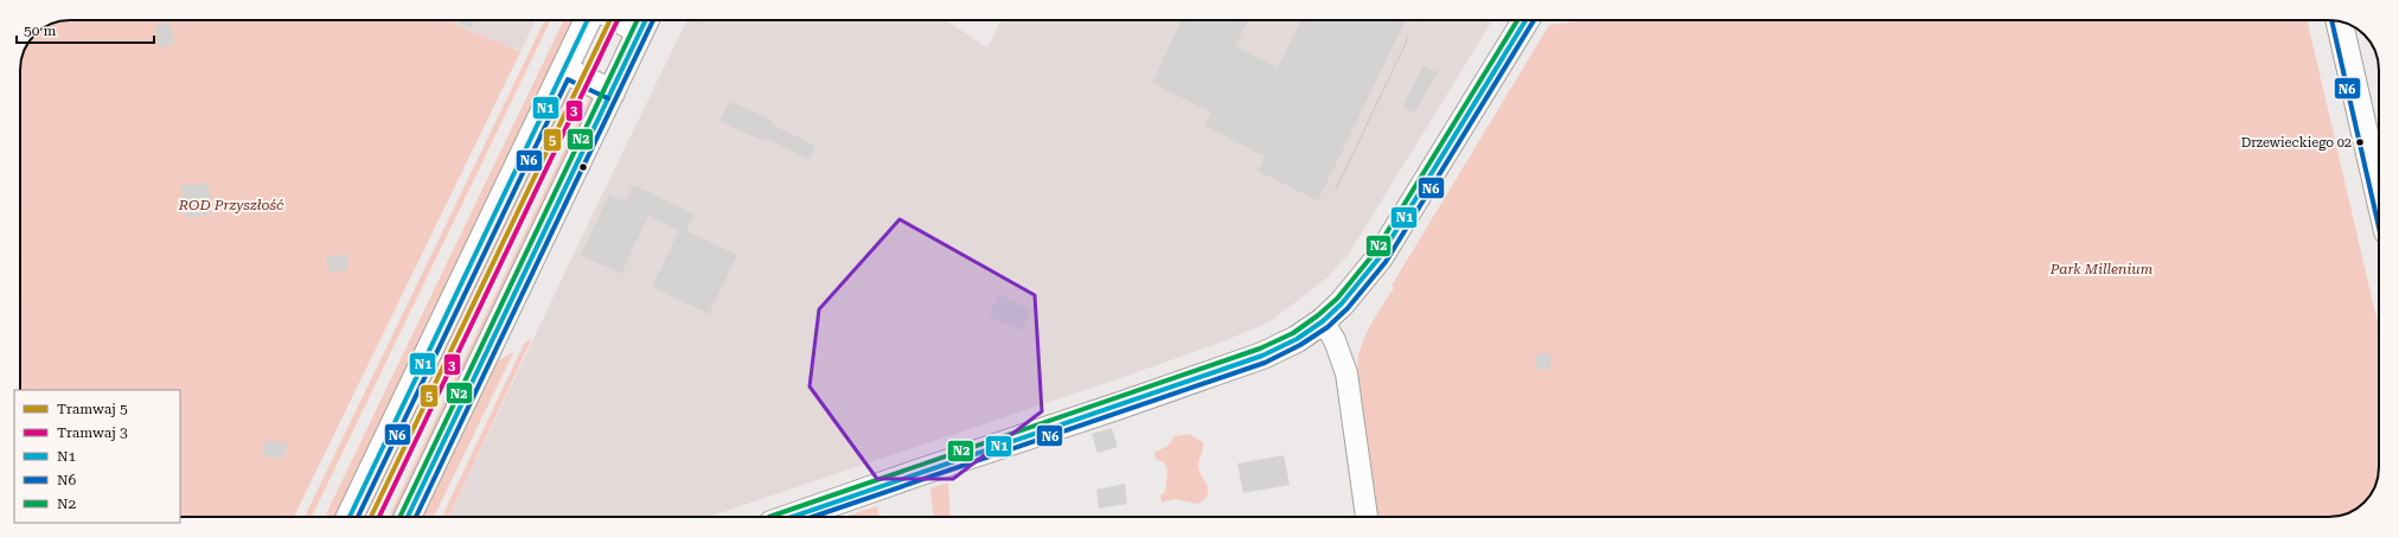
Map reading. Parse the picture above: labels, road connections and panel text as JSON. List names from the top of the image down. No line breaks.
{"parks":["ROD Przyszłość","Park Millenium"],"places":["Drzewieckiego 02"],"lines":["tram line 5","tram line 3","transit line N1","transit line N6","transit line N2"],"legend":["Tramwaj 5","Tramwaj 3","N1","N6","N2"],"scale_bar":"50 m"}
